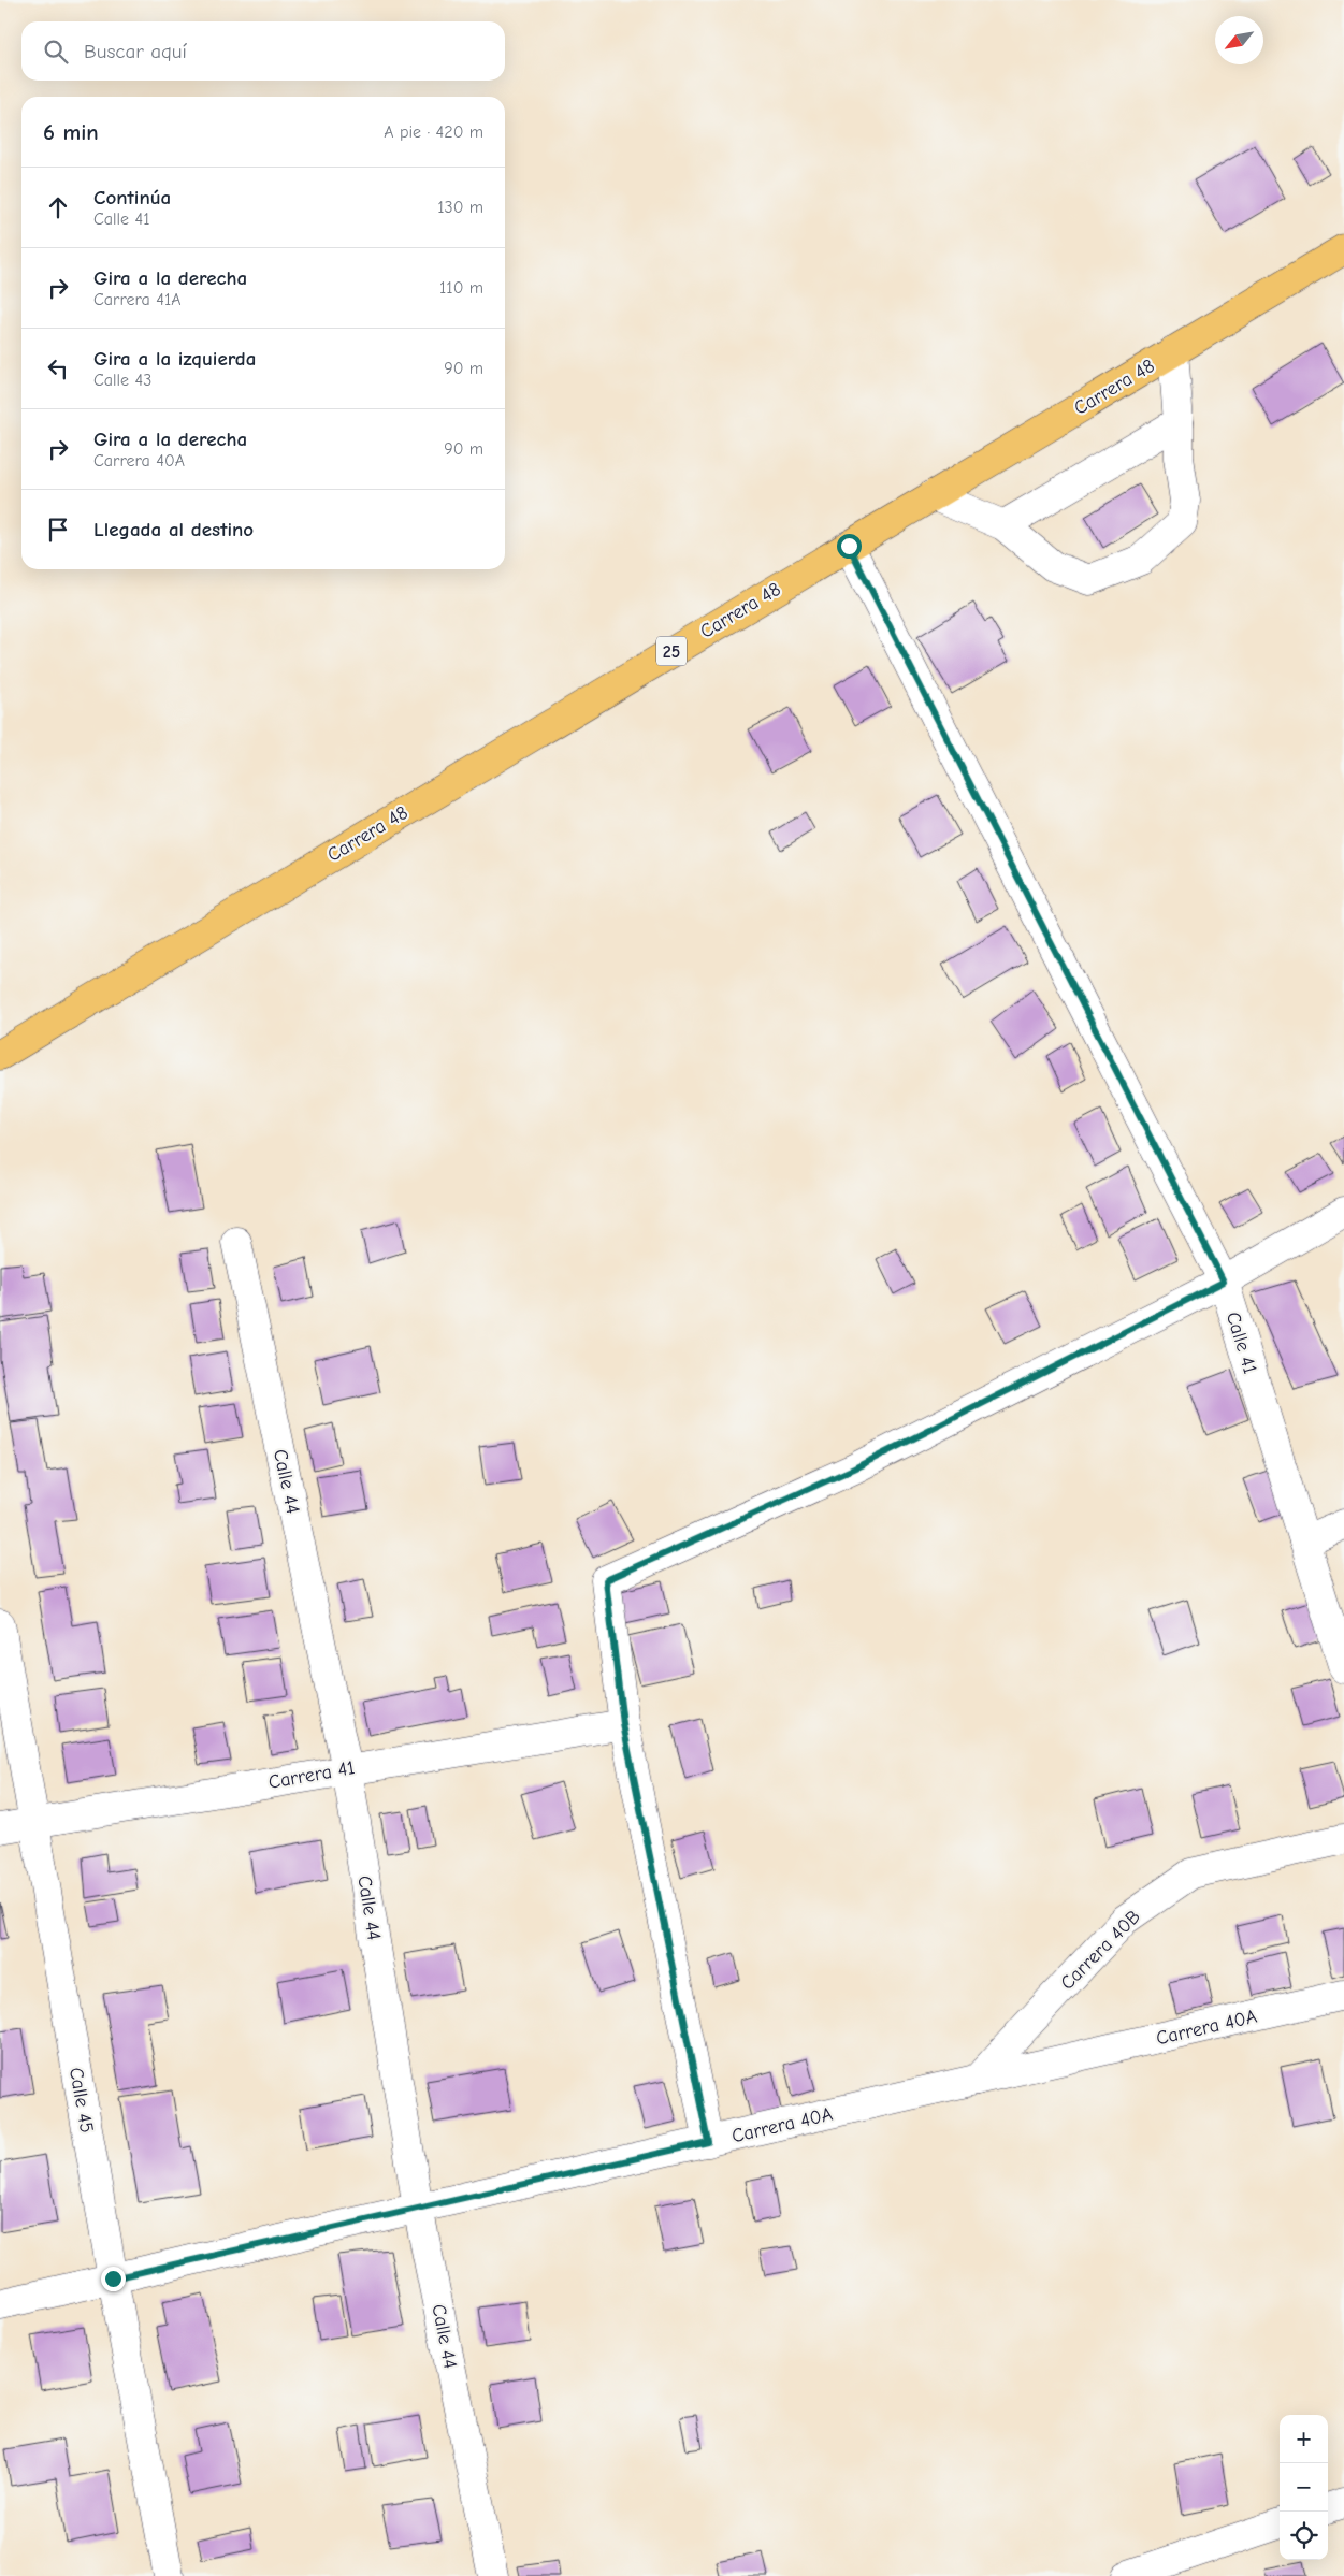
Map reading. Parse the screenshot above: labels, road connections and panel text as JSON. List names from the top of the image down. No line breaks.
{"streets":{"highway":["Carrera 48","25"],"street":["Calle 41","Calle 44","Carrera 41","Carrera 40B","Carrera 40A","Calle 45"]},"crossings":[["Carrera 48","Calle 41"],["Calle 44","Carrera 41"],["Calle 44","Carrera 40A"],["Carrera 41","Calle 45"],["Carrera 40B","Carrera 40A"],["Carrera 40A","Calle 45"]],"north":"bottom left","page":{"search":"Buscar aquí","heading":["6 min","A pie · 420 m"],"list":[["Continúa","Calle 41","130 m"],["Gira a la derecha","Carrera 41A","110 m"],["Gira a la izquierda","Calle 43","90 m"],["Gira a la derecha","Carrera 40A","90 m"],"Llegada al destino"],"map_buttons":["+","−"]}}
